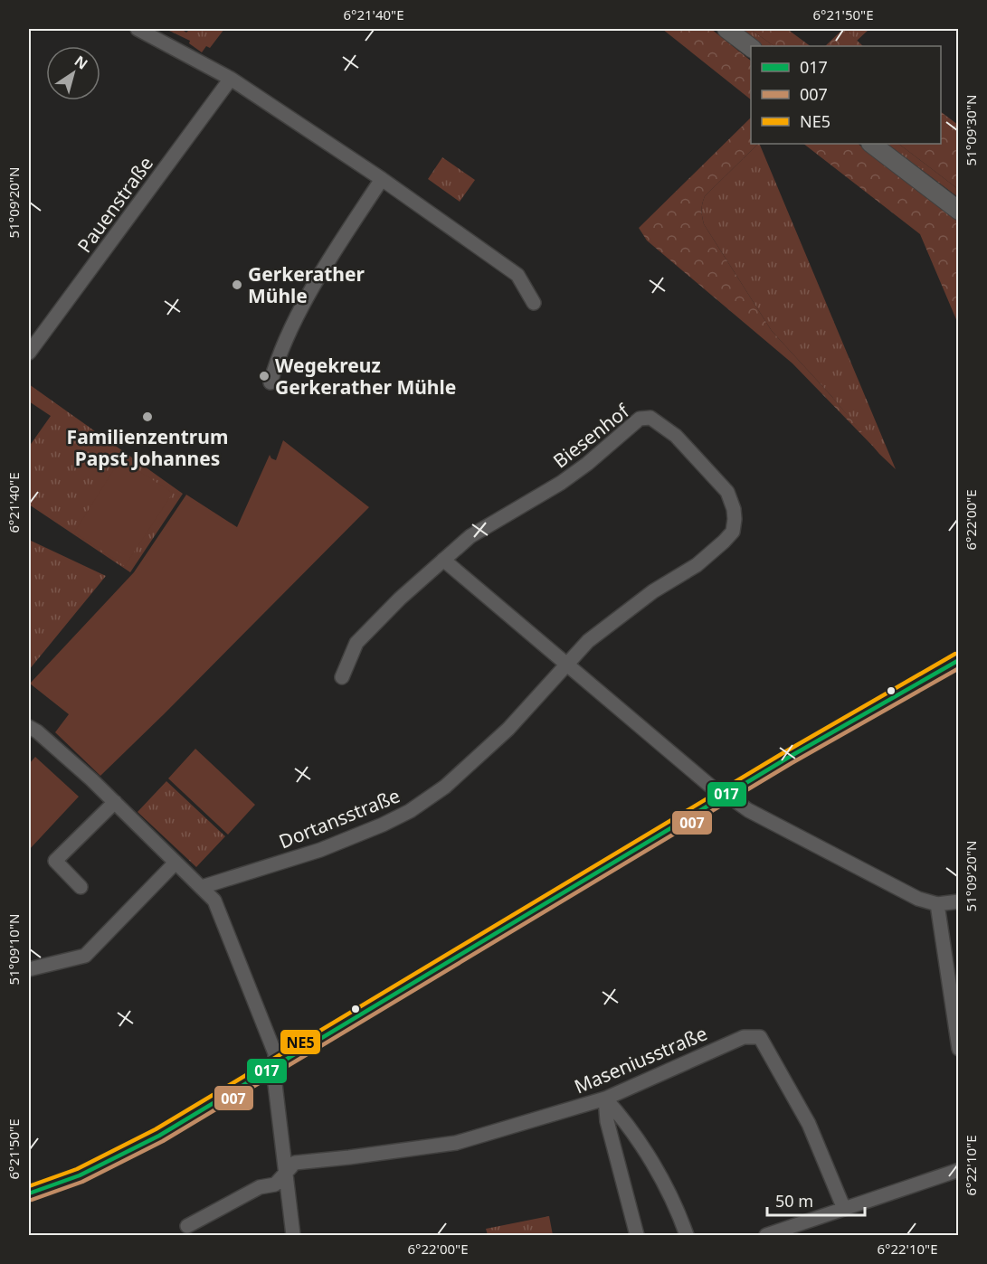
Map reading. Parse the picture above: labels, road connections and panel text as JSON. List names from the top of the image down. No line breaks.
{"streets":{"street":["Pauenstraße","Biesenhof","Dortansstraße","Maseniusstraße"]},"crossings":[["Biesenhof","Dortansstraße"]],"places":["Gerkerather Mühle","Wegekreuz Gerkerather Mühle","Familienzentrum Papst Johannes"],"lines":["transit line NE5","transit line 017","transit line 007"],"legend":["017","007","NE5"],"scale_bar":"50 m","north":"top right","coordinates":["6°21'40\"E","6°21'50\"E","51°09'30\"N","51°09'20\"N","6°22'00\"E","51°09'10\"N","6°22'10\"E"]}
